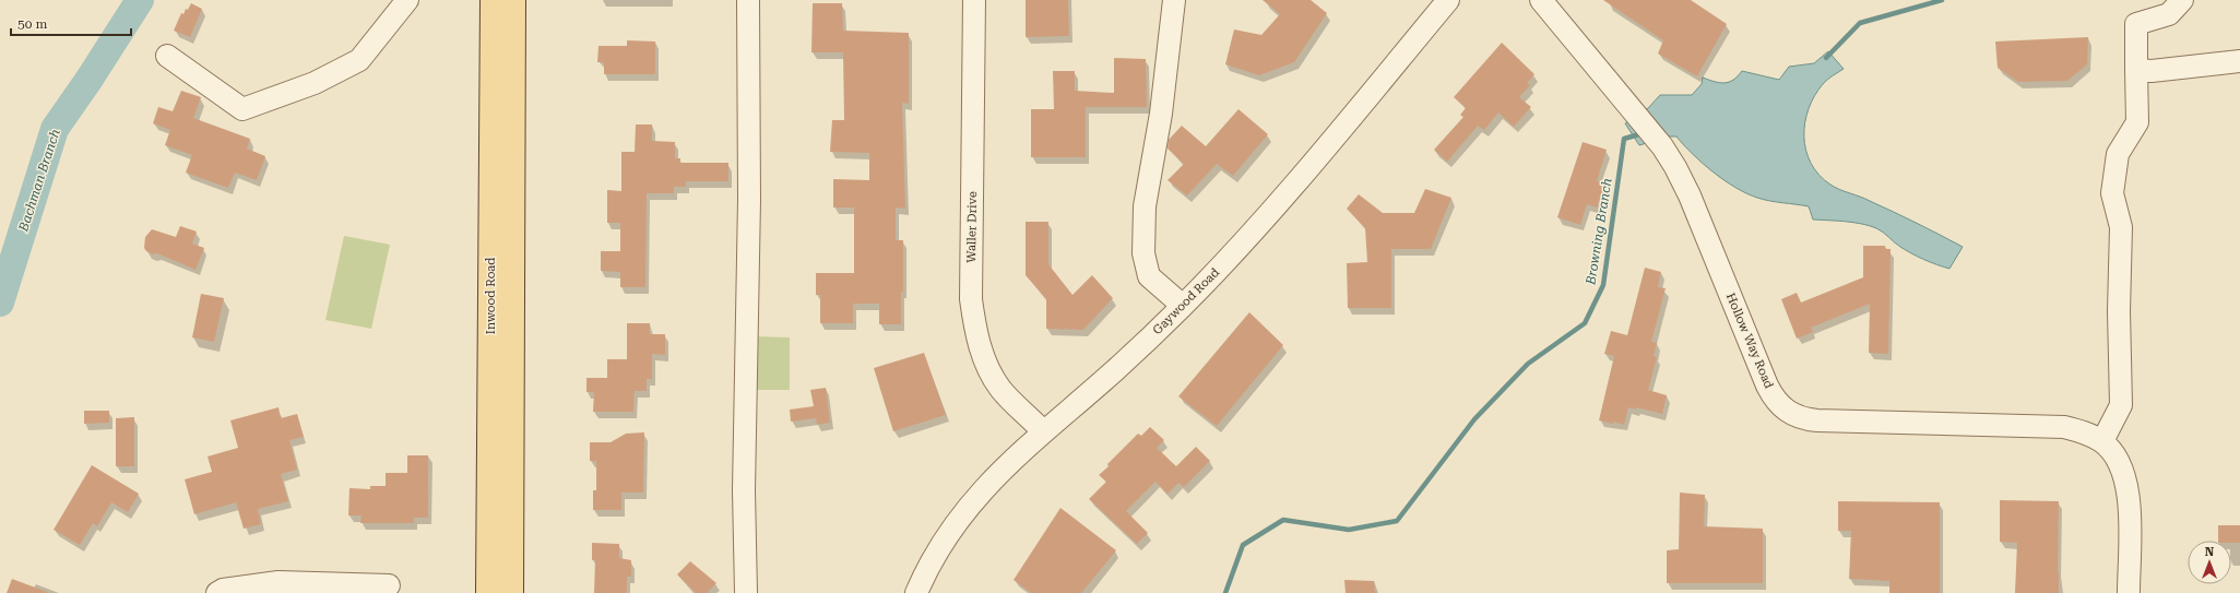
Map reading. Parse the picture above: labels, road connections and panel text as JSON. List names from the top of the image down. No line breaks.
{"streets":{"main road":["Inwood Road"],"street":["Waller Drive","Gaywood Road","Hollow Way Road"]},"crossings":[["Waller Drive","Gaywood Road"]],"water":["Bachman Branch","Browning Branch"],"scale_bar":"50 m","north":"top"}
